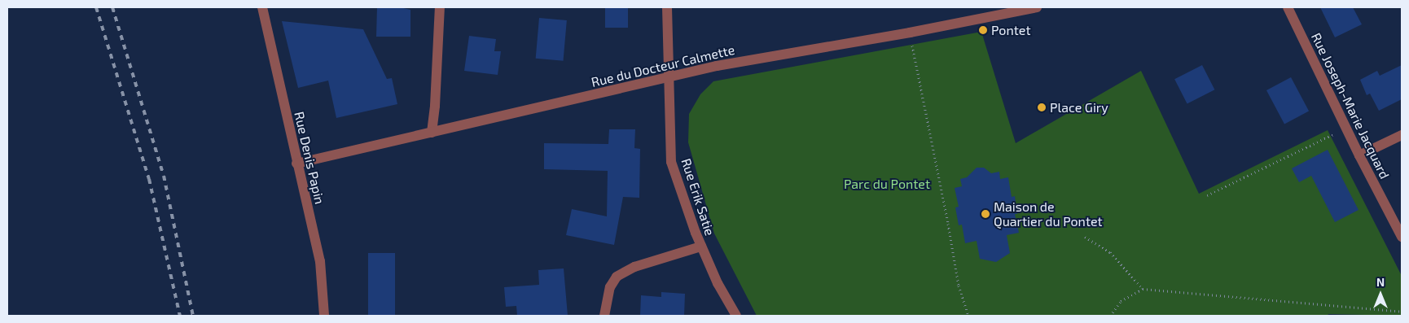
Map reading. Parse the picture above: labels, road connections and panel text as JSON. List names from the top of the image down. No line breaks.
{"streets":{"street":["Rue du Docteur Calmette","Rue Joseph-Marie Jacquard","Rue Denis Papin","Rue Erik Satie"]},"crossings":[["Rue du Docteur Calmette","Rue Denis Papin"],["Rue du Docteur Calmette","Rue Erik Satie"]],"parks":["Parc du Pontet"],"places":["Pontet","Place Giry","Maison de Quartier du Pontet"],"north":"top"}
